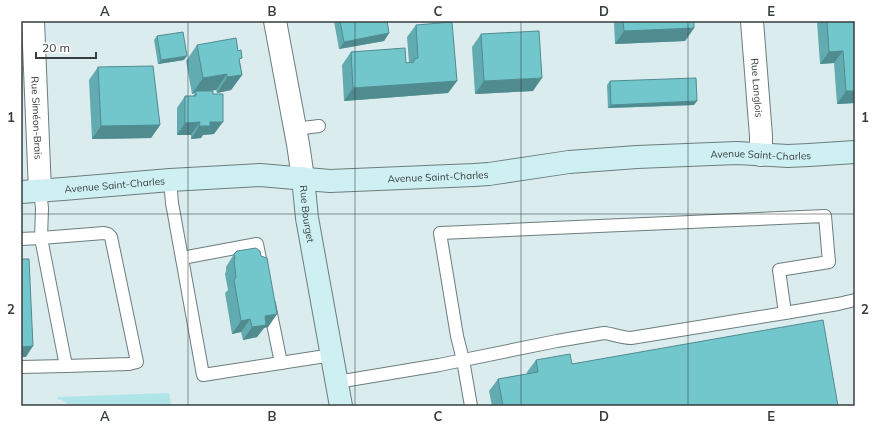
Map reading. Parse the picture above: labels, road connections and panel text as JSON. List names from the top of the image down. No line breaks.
{"streets":{"street":["Rue Langlois","Rue Siméon-Brais","Avenue Saint-Charles","Rue Bourget"]},"crossings":[["Rue Langlois","Avenue Saint-Charles"],["Rue Siméon-Brais","Avenue Saint-Charles"],["Avenue Saint-Charles","Rue Bourget"]],"scale_bar":"20 m","grid":{"columns":["A","B","C","D","E"],"rows":["1","2"]}}
